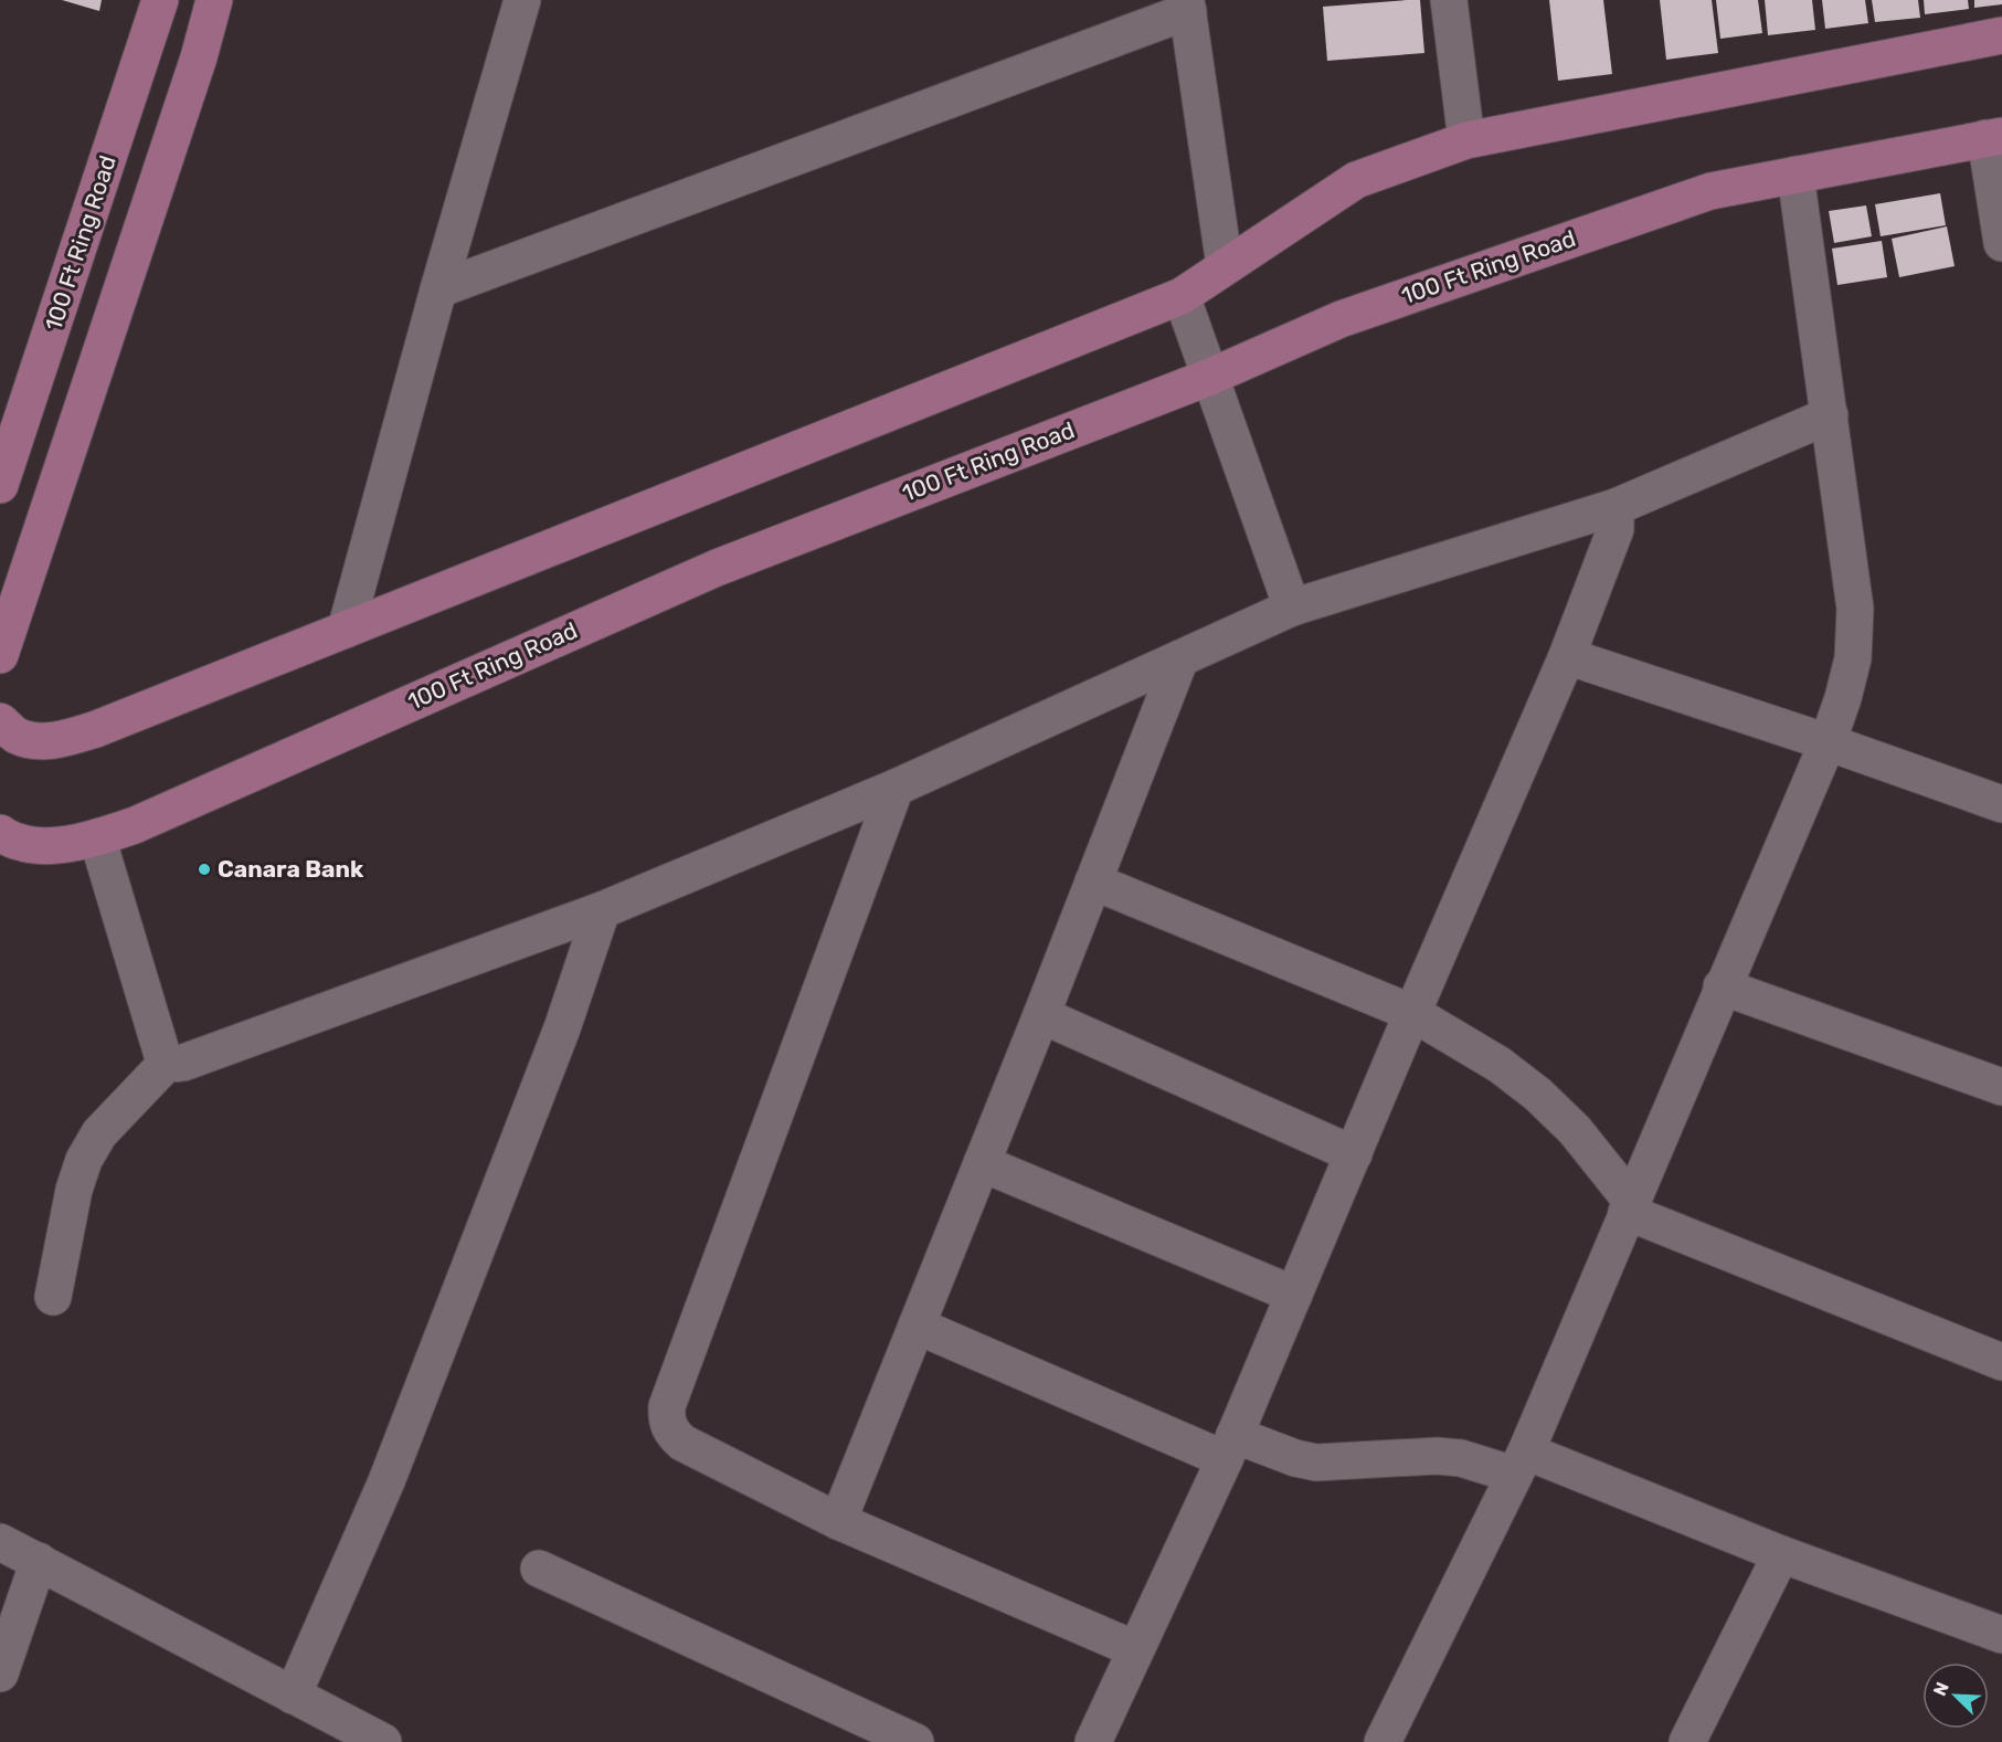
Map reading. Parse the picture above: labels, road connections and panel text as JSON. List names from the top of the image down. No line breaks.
{"streets":{"main road":["100 Ft Ring Road"]},"places":["Canara Bank"],"north":"top left"}
